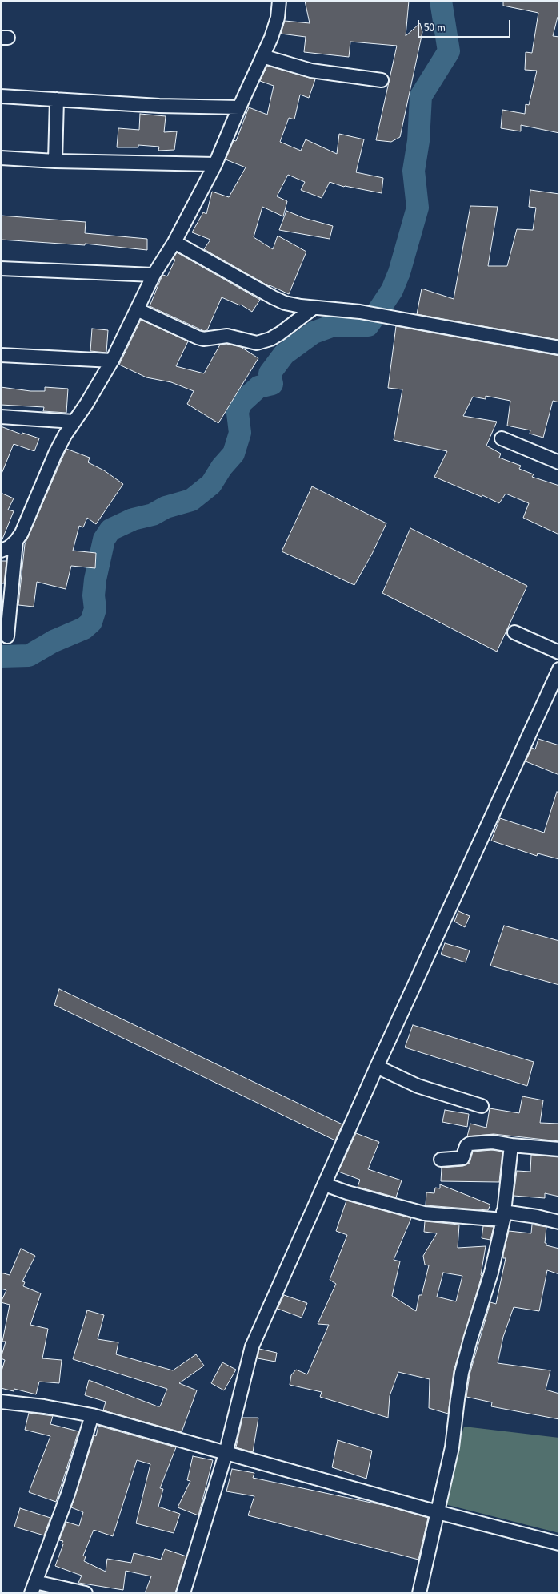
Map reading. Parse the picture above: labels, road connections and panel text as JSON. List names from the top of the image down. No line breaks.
{"scale_bar":"50 m"}
